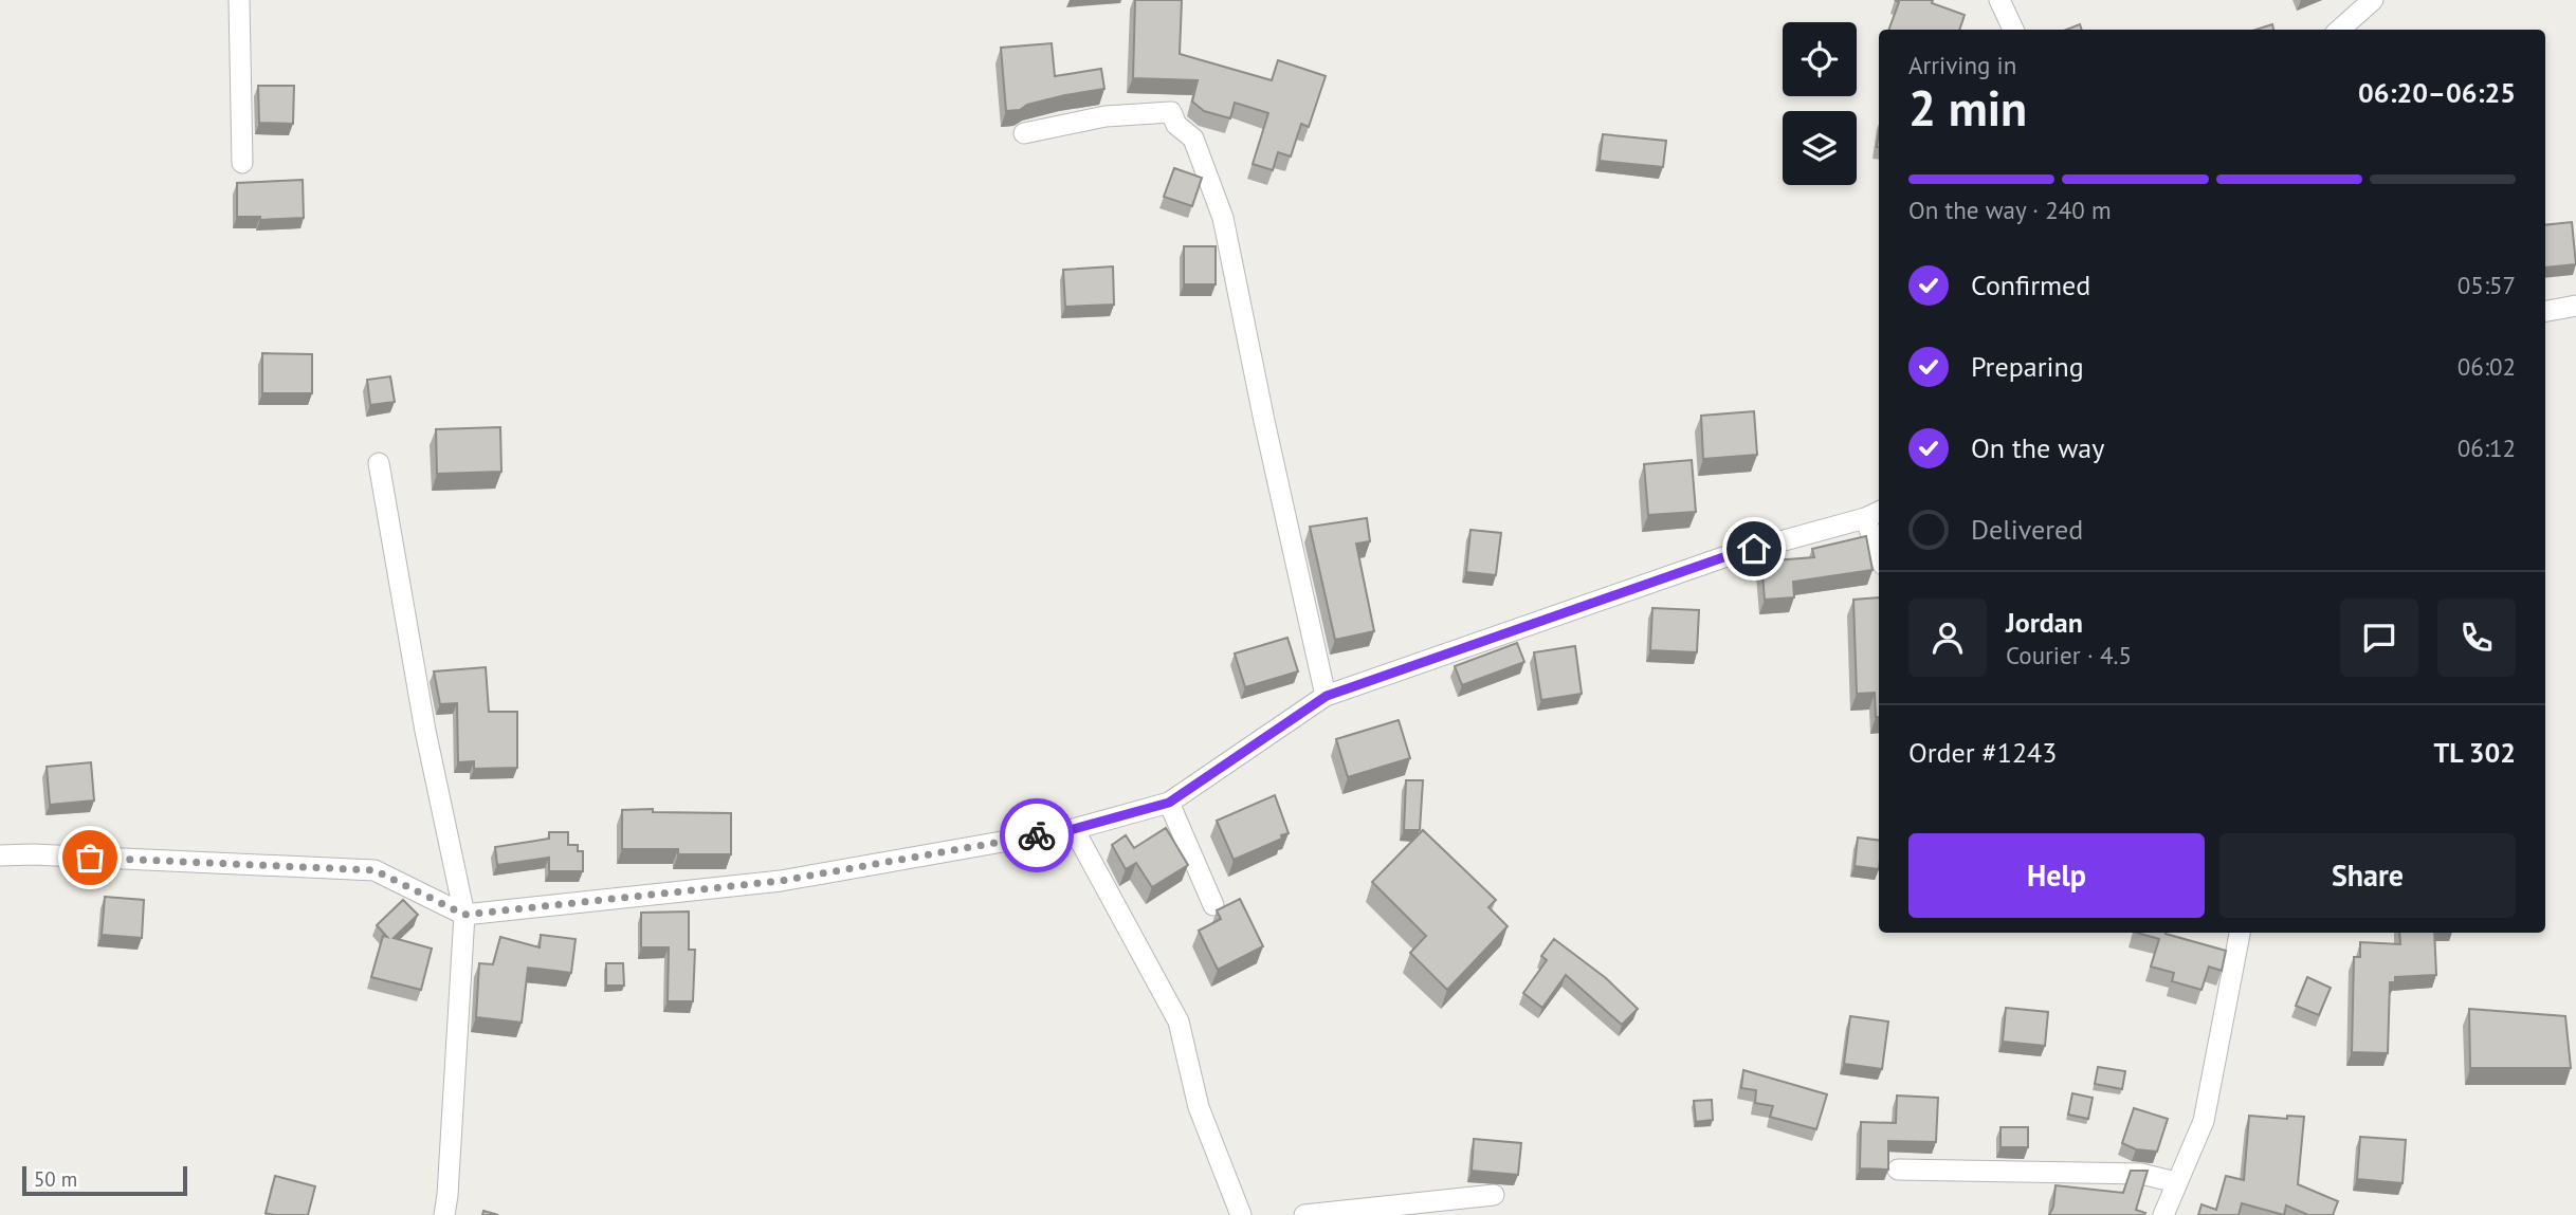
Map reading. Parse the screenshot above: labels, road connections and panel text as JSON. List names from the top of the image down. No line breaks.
{"scale_bar":"50 m","page":{"heading":["2 min","Arriving in","06:20–06:25"],"panel":["Jordan","Courier · 4.5","Order #1243","TL 302"],"bar":"On the way · 240 m","list":[["Confirmed","05:57"],["Preparing","06:02"],["On the way","06:12"],"Delivered"],"buttons":["Help","Share"],"scale":"50 m"}}
